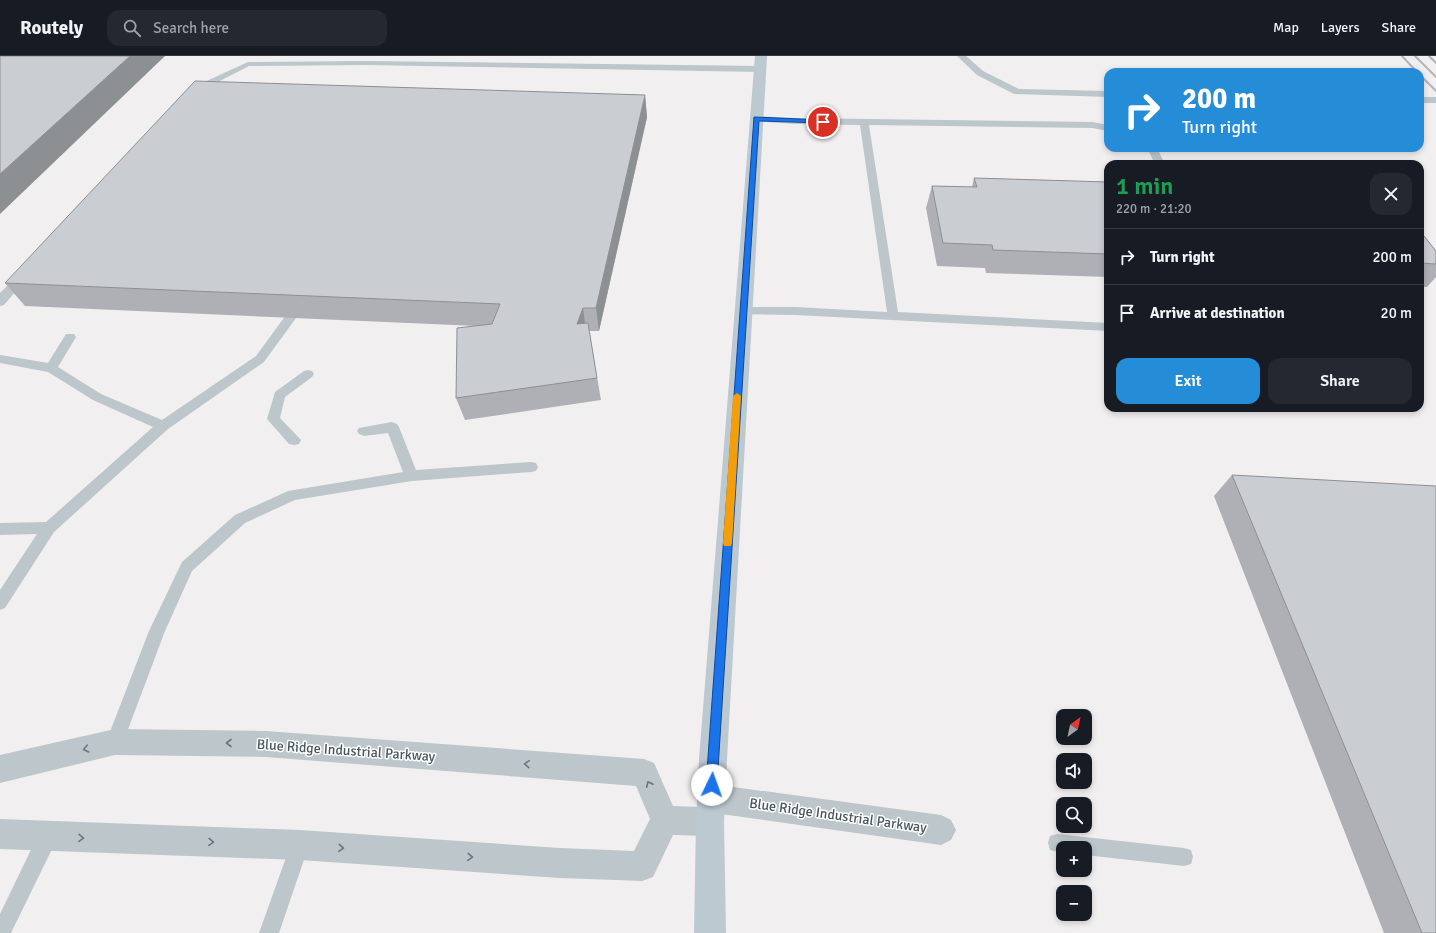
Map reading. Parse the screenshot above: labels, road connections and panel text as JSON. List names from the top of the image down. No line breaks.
{"streets":{"street":["Blue Ridge Industrial Parkway"]},"north":"top right","page":{"header":"Routely","search":"Search here","nav":["Map","Layers","Share"],"turn":["200 m","Turn right"],"heading":["1 min","220 m · 21:20"],"list":[{"name":"Turn right","value":"200 m"},{"name":"Arrive at destination","value":"20 m"}],"buttons":["Exit","Share"],"map_buttons":["+","−"]}}
